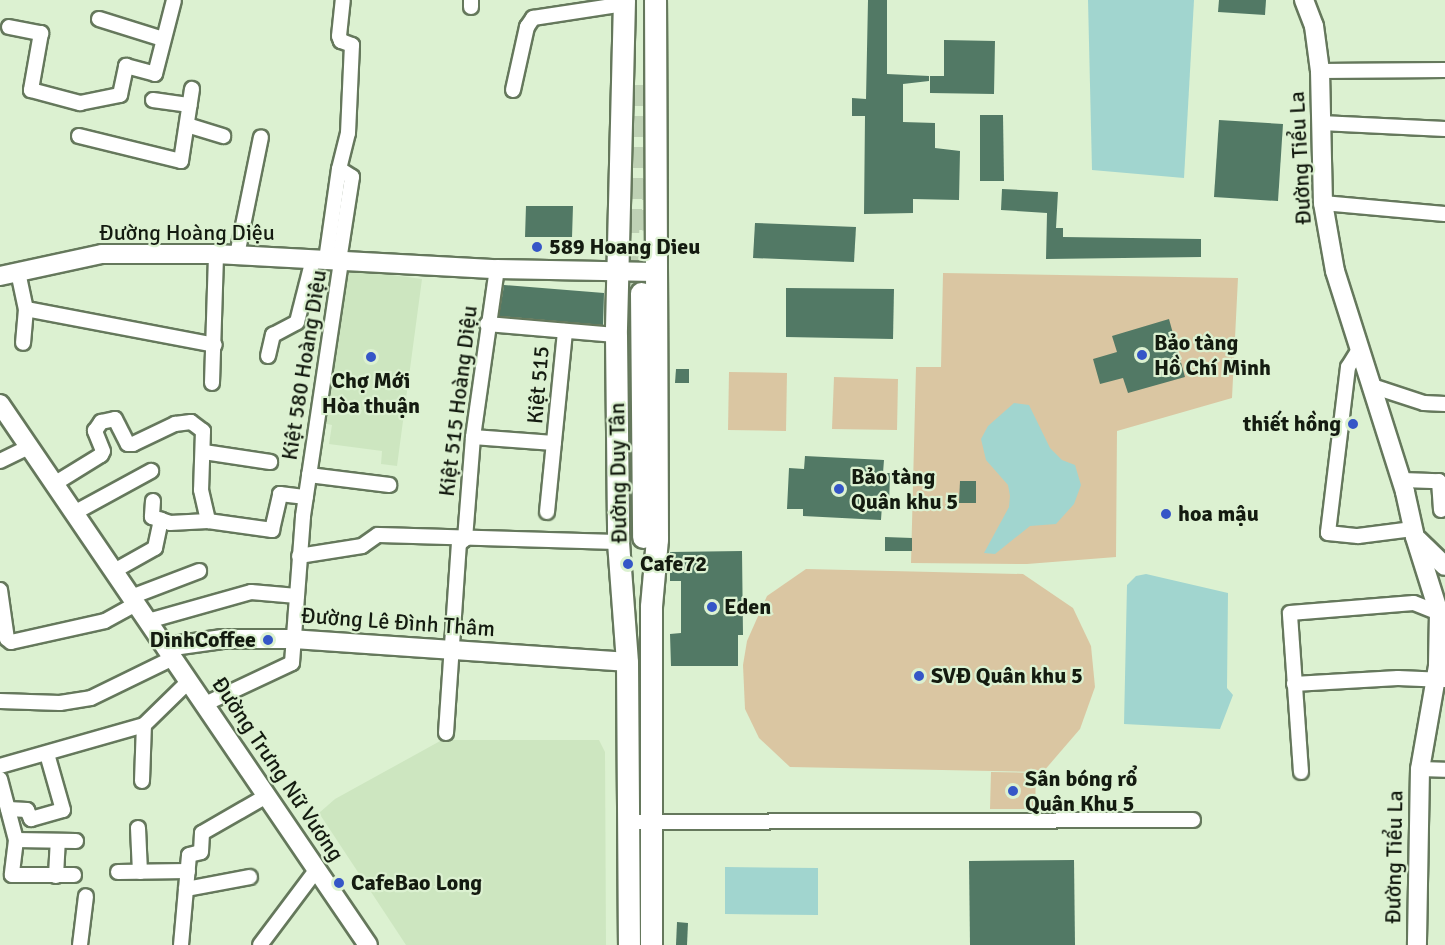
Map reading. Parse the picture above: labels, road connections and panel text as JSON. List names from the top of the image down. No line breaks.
{"streets":{"main road":["Đường Tiểu La","Đường Hoàng Diệu","Đường Duy Tân","Đường Lê Đình Thâm","Đường Trưng Nữ Vương"],"street":["Kiệt 580 Hoàng Diệu","Kiệt 515","Kiệt 515 Hoàng Diệu"]},"crossings":[["Đường Hoàng Diệu","Kiệt 580 Hoàng Diệu"],["Đường Hoàng Diệu","Kiệt 515 Hoàng Diệu"],["Đường Hoàng Diệu","Đường Duy Tân"],["Kiệt 580 Hoàng Diệu","Đường Lê Đình Thâm"],["Kiệt 580 Hoàng Diệu","Đường Trưng Nữ Vương"],["Kiệt 515","Kiệt 515 Hoàng Diệu"],["Kiệt 515 Hoàng Diệu","Đường Lê Đình Thâm"],["Đường Duy Tân","Đường Lê Đình Thâm"],["Đường Lê Đình Thâm","Đường Trưng Nữ Vương"]],"places":["589 Hoang Dieu","Bảo tàng Hồ Chí Minh","Chợ Mới Hòa thuận","thiết hồng","Bảo tàng Quân khu 5","hoa mậu","Cafe72","Eden","DinhCoffee","SVĐ Quân khu 5","Sân bóng rổ Quân Khu 5","CafeBao Long"]}
